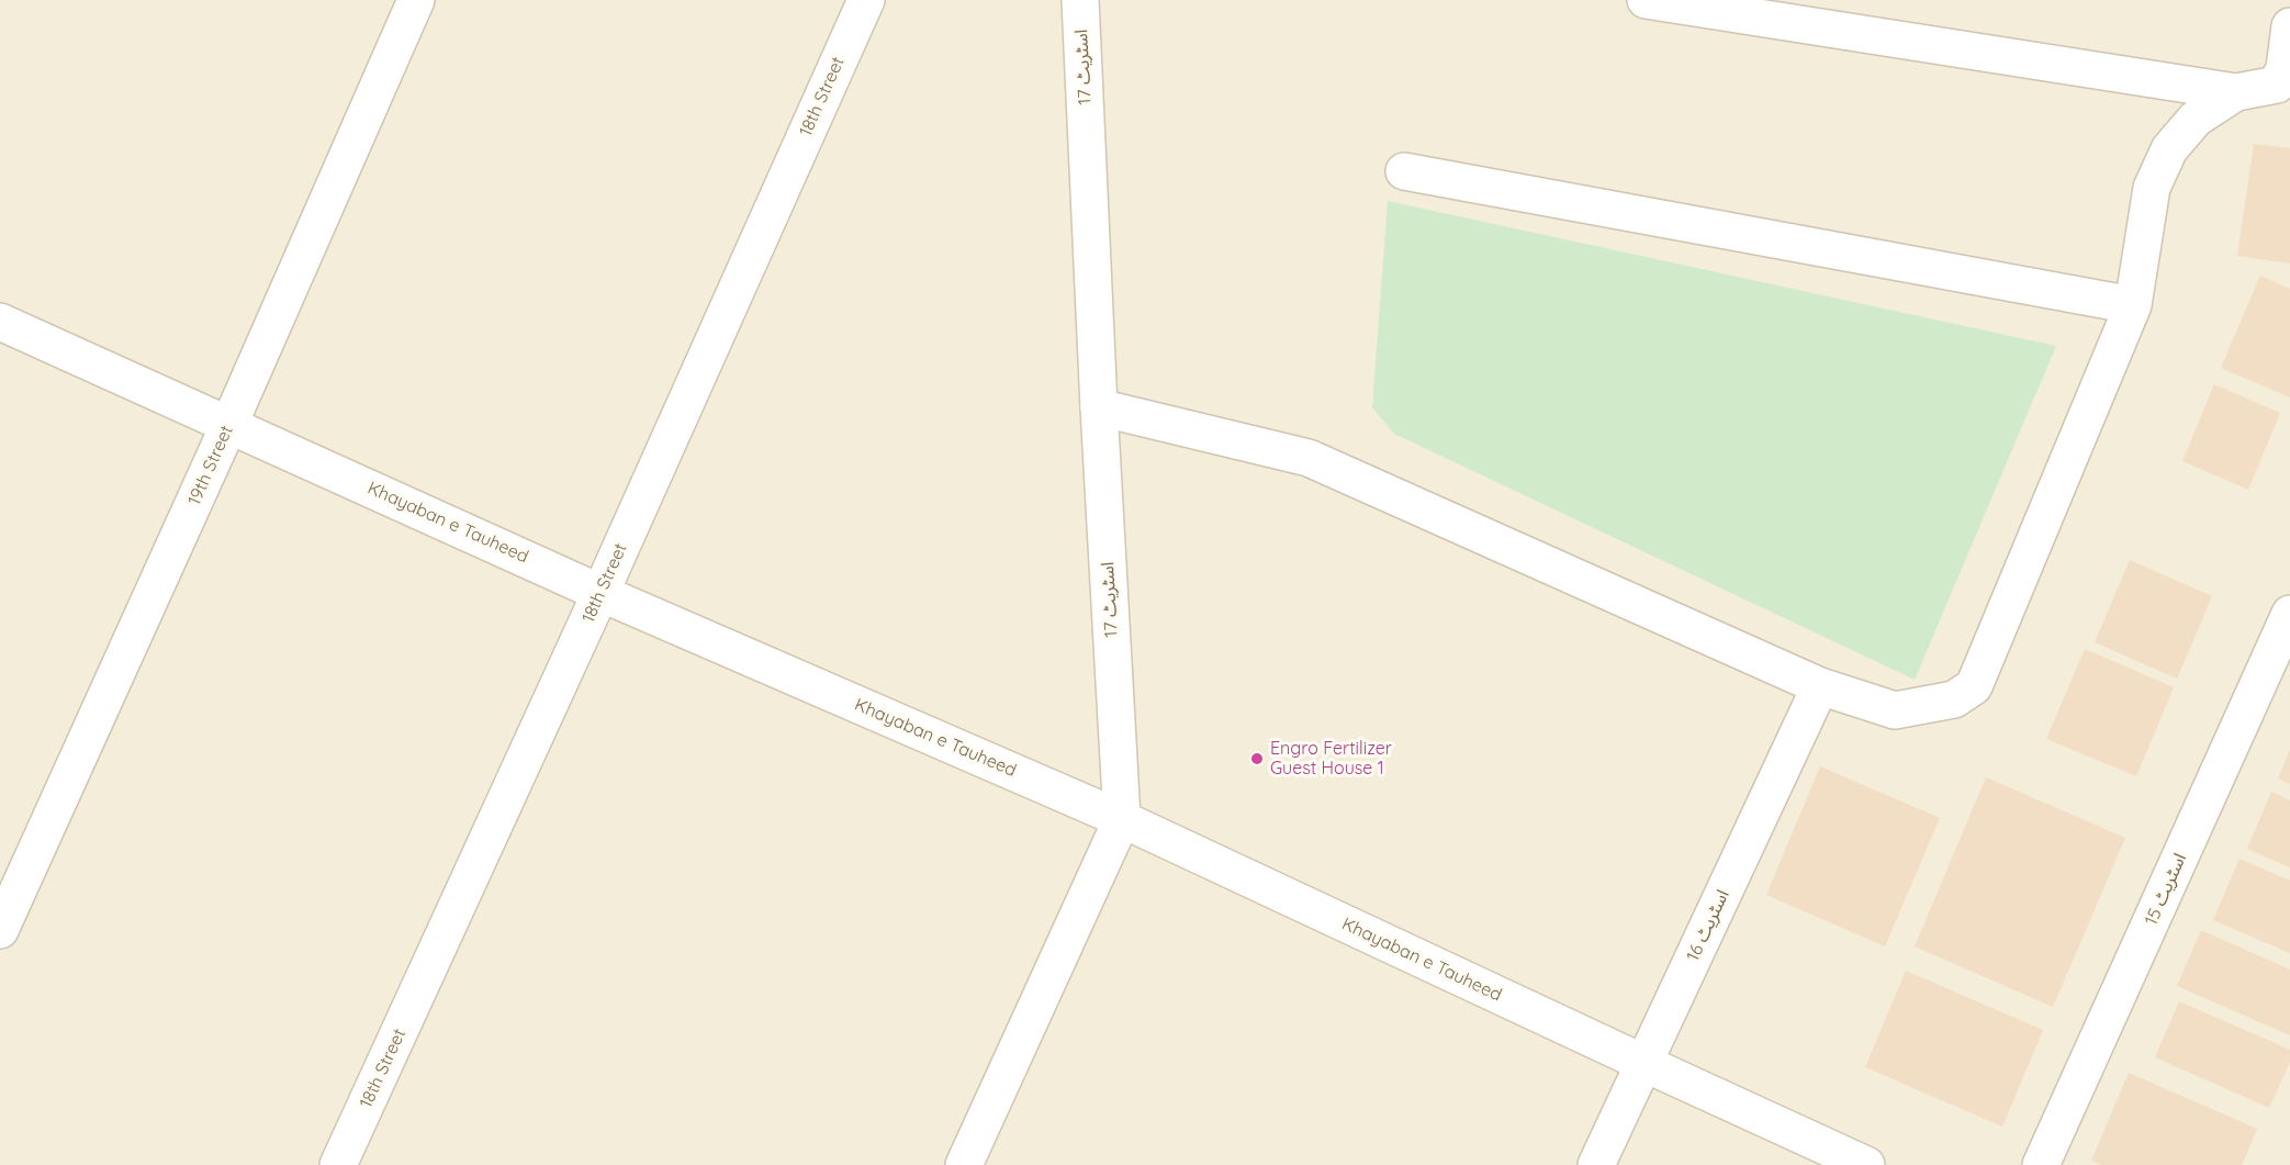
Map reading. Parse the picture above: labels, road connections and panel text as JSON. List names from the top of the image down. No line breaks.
{"streets":{"street":["اسٹریٹ 17","18th Street","19th Street","Khayaban e Tauheed","اسٹریٹ 15","اسٹریٹ 16"]},"crossings":[["اسٹریٹ 17","Khayaban e Tauheed"],["18th Street","Khayaban e Tauheed"],["19th Street","Khayaban e Tauheed"],["Khayaban e Tauheed","اسٹریٹ 16"]],"places":["Engro Fertilizer Guest House 1"]}
